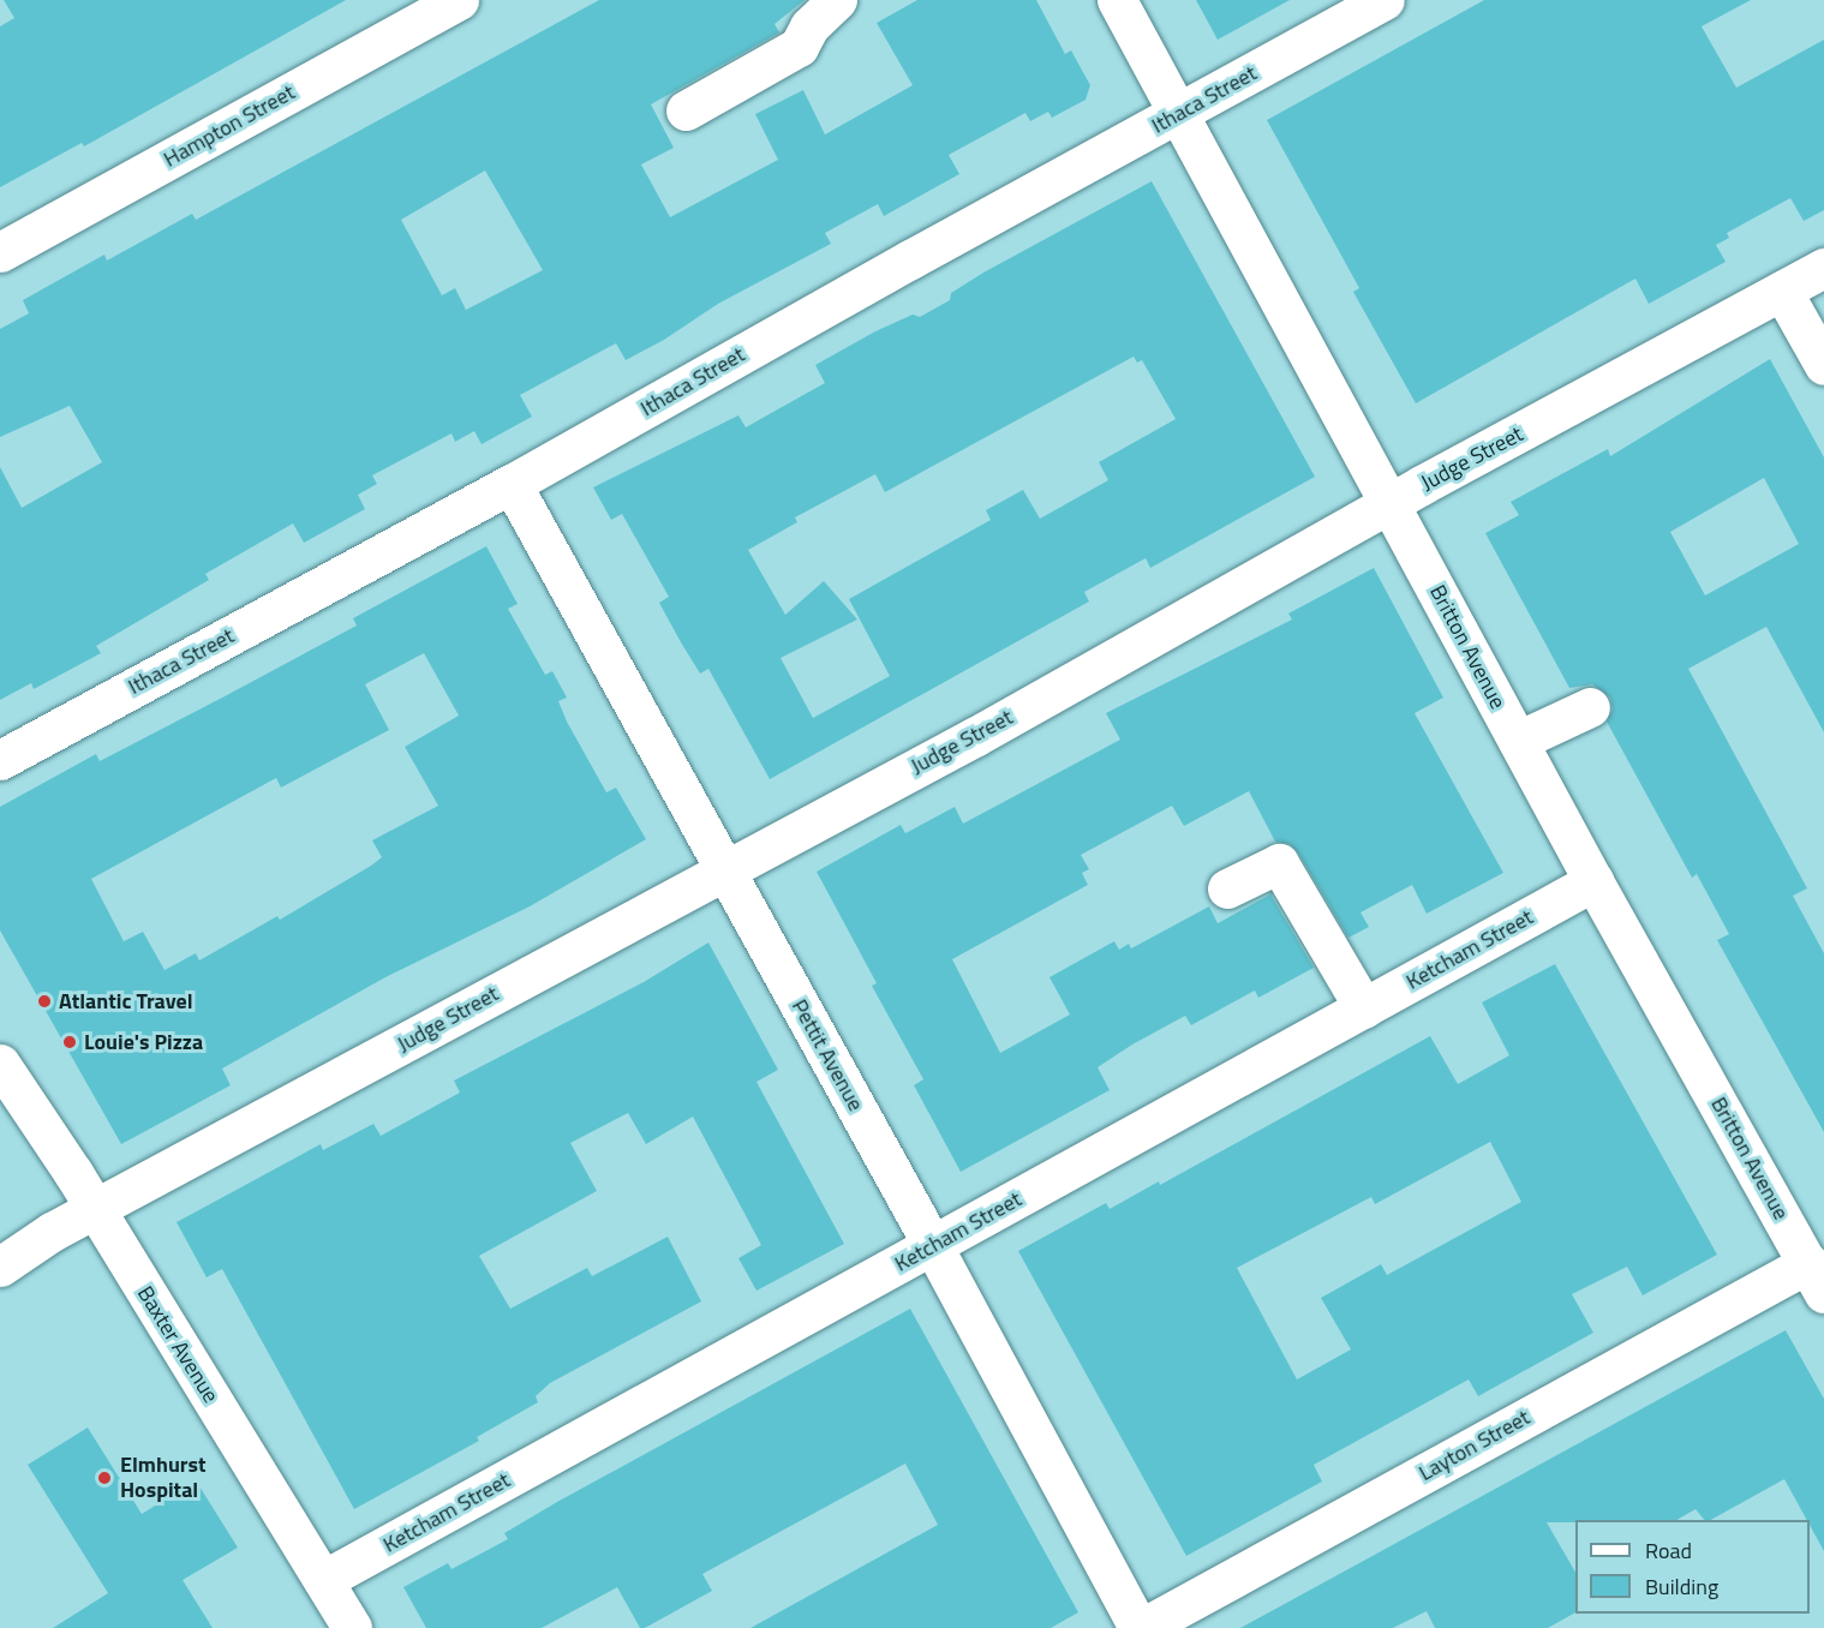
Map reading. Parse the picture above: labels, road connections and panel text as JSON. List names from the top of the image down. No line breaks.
{"streets":{"street":["Ithaca Street","Hampton Street","Judge Street","Britton Avenue","Ketcham Street","Pettit Avenue","Baxter Avenue","Layton Street"]},"crossings":[["Ithaca Street","Britton Avenue"],["Ithaca Street","Pettit Avenue"],["Judge Street","Britton Avenue"],["Judge Street","Pettit Avenue"],["Judge Street","Baxter Avenue"],["Britton Avenue","Ketcham Street"],["Britton Avenue","Layton Street"],["Ketcham Street","Pettit Avenue"],["Ketcham Street","Baxter Avenue"],["Pettit Avenue","Layton Street"]],"places":["Atlantic Travel","Louie's Pizza","Elmhurst Hospital"],"legend":["Road","Building"]}
